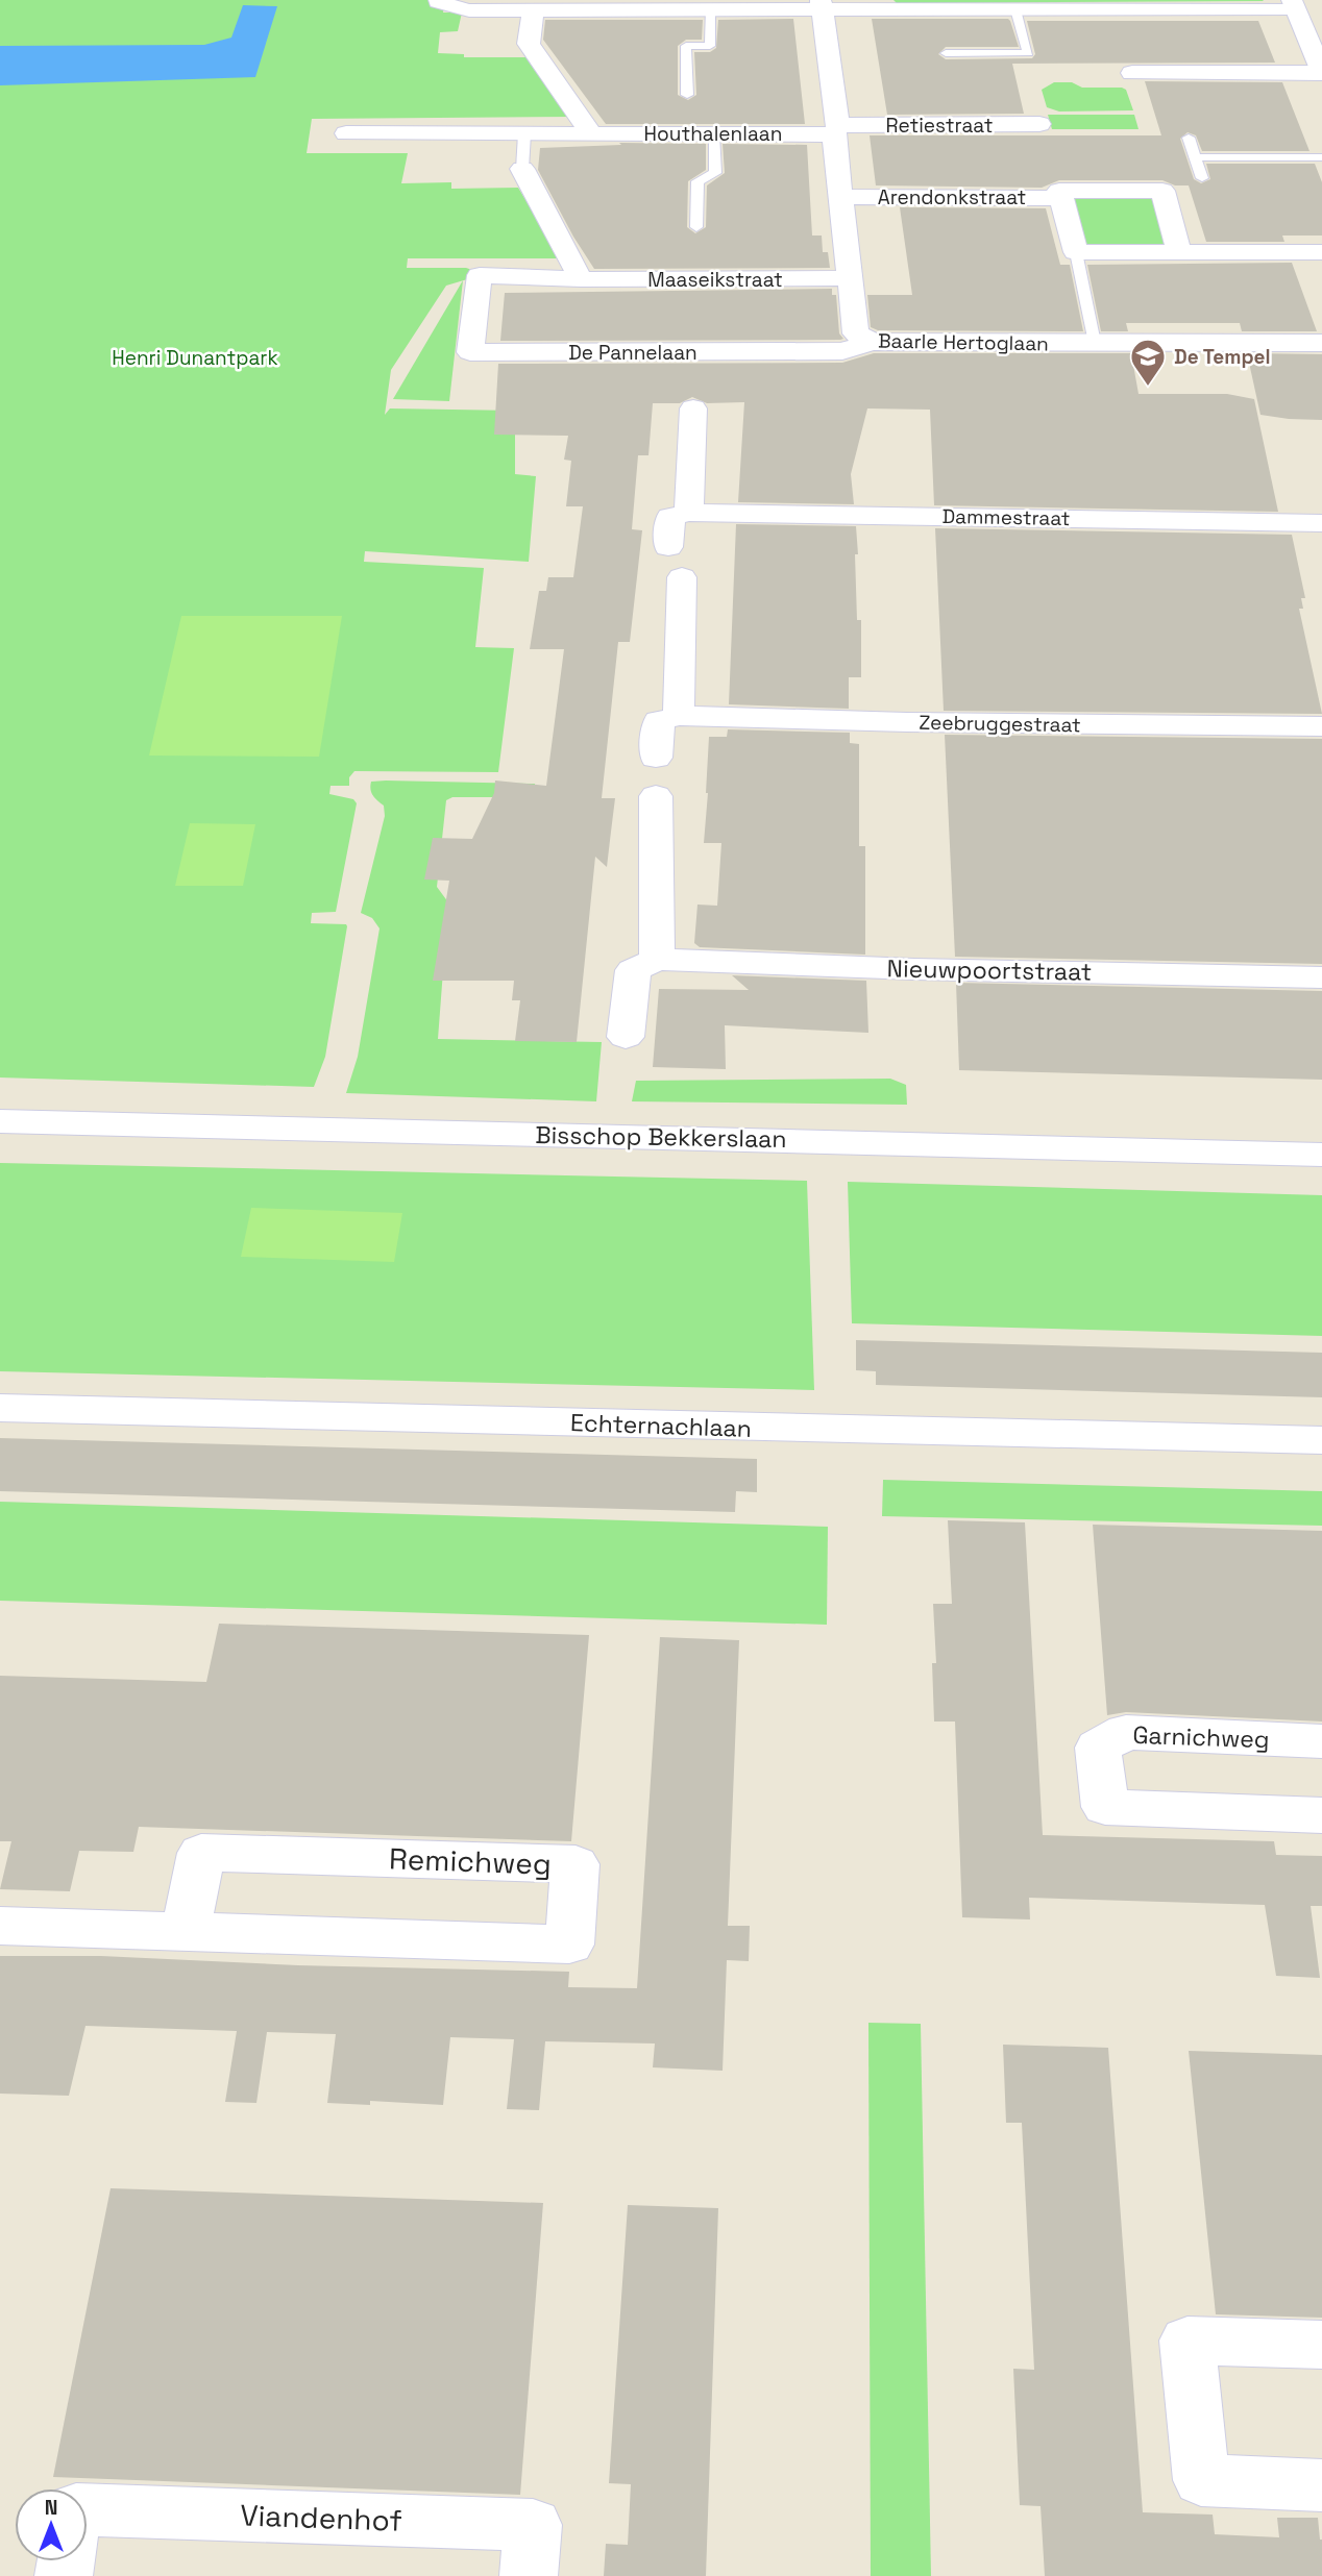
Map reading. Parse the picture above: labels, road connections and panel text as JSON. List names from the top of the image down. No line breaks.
{"streets":{"street":["Retiestraat","Houthalenlaan","Arendonkstraat","Maaseikstraat","Baarle Hertoglaan","De Pannelaan","Dammestraat","Zeebruggestraat","Nieuwpoortstraat","Bisschop Bekkerslaan","Echternachlaan","Garnichweg","Remichweg","Viandenhof"]},"crossings":[["Retiestraat","Houthalenlaan"],["Retiestraat","Baarle Hertoglaan"],["Houthalenlaan","Baarle Hertoglaan"],["Arendonkstraat","Baarle Hertoglaan"],["Maaseikstraat","Baarle Hertoglaan"],["Maaseikstraat","De Pannelaan"],["Baarle Hertoglaan","De Pannelaan"]],"parks":["Henri Dunantpark"],"places":{"school or university":["De Tempel"]},"north":"top"}
